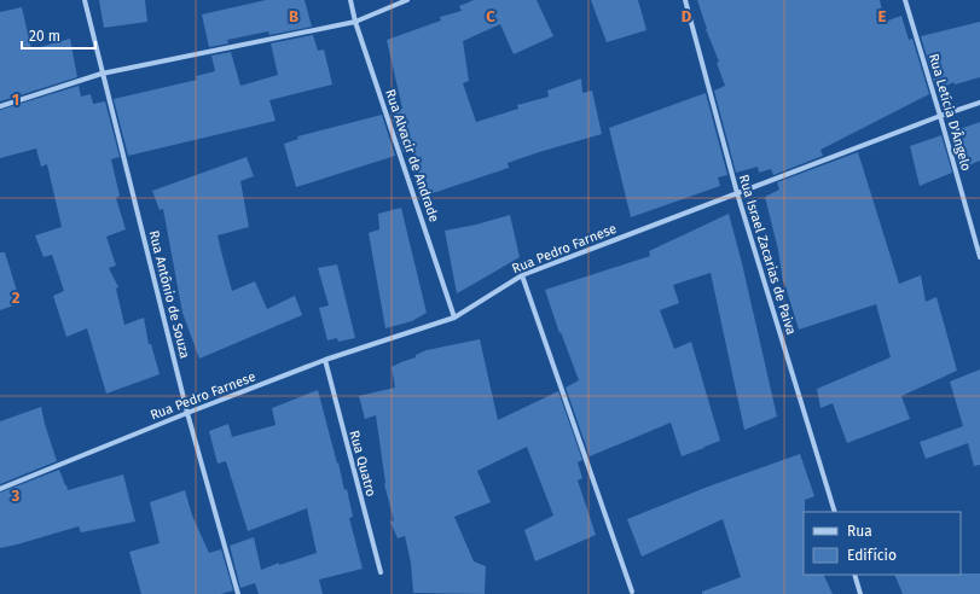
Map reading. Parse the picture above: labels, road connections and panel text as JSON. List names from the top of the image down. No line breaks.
{"streets":{"street":["Rua Letícia D'Ângelo","Rua Alvacir de Andrade","Rua Pedro Farnese","Rua Israel Zacarias de Paiva","Rua Antônio de Souza","Rua Quatro"]},"crossings":[["Rua Letícia D'Ângelo","Rua Pedro Farnese"],["Rua Alvacir de Andrade","Rua Pedro Farnese"],["Rua Pedro Farnese","Rua Israel Zacarias de Paiva"],["Rua Pedro Farnese","Rua Antônio de Souza"],["Rua Pedro Farnese","Rua Quatro"]],"legend":["Rua","Edifício"],"scale_bar":"20 m","grid":{"columns":["B","C","D","E"],"rows":["1","2","3"]}}
